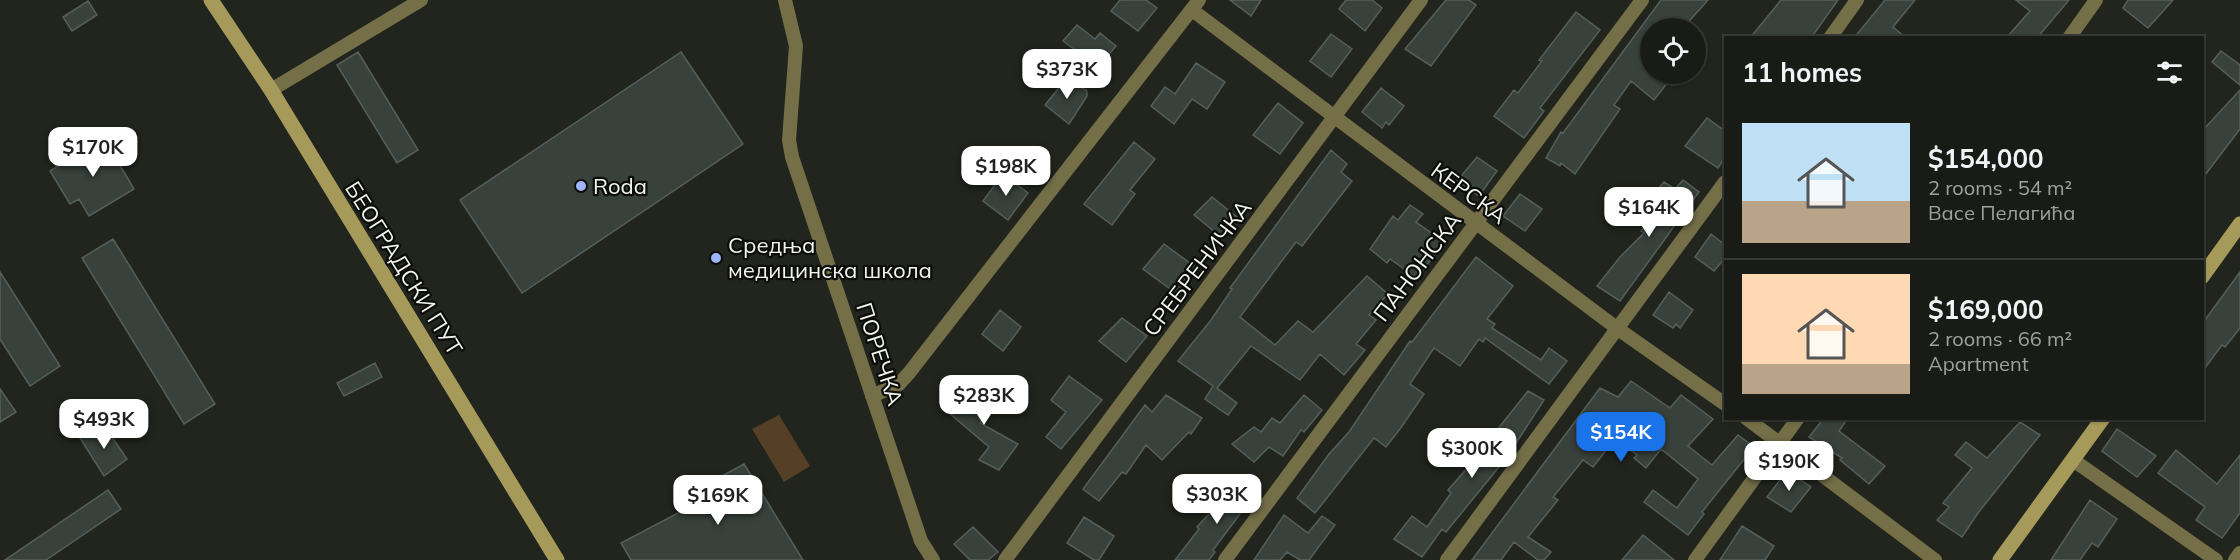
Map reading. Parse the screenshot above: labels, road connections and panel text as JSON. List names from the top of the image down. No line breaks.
{"streets":{"main road":["БЕОГРАДСКИ ПУТ"],"street":["КЕРСКА","ПАНОНСКА","СРЕБРЕНИЧКА","ПОРЕЧКА"]},"crossings":[["КЕРСКА","ПАНОНСКА"],["КЕРСКА","СРЕБРЕНИЧКА"]],"places":["Roda","Средња медицинска школа"],"page":{"heading":"11 homes","price":["$373K","$170K","$198K","$164K","$283K","$493K","$154K","$300K","$190K","$303K","$169K"],"list":[{"name":"$154,000","note":"2 rooms · 54 m² · Васе Пелагића"},{"name":"$169,000","note":"2 rooms · 66 m² · Apartment"}]}}
